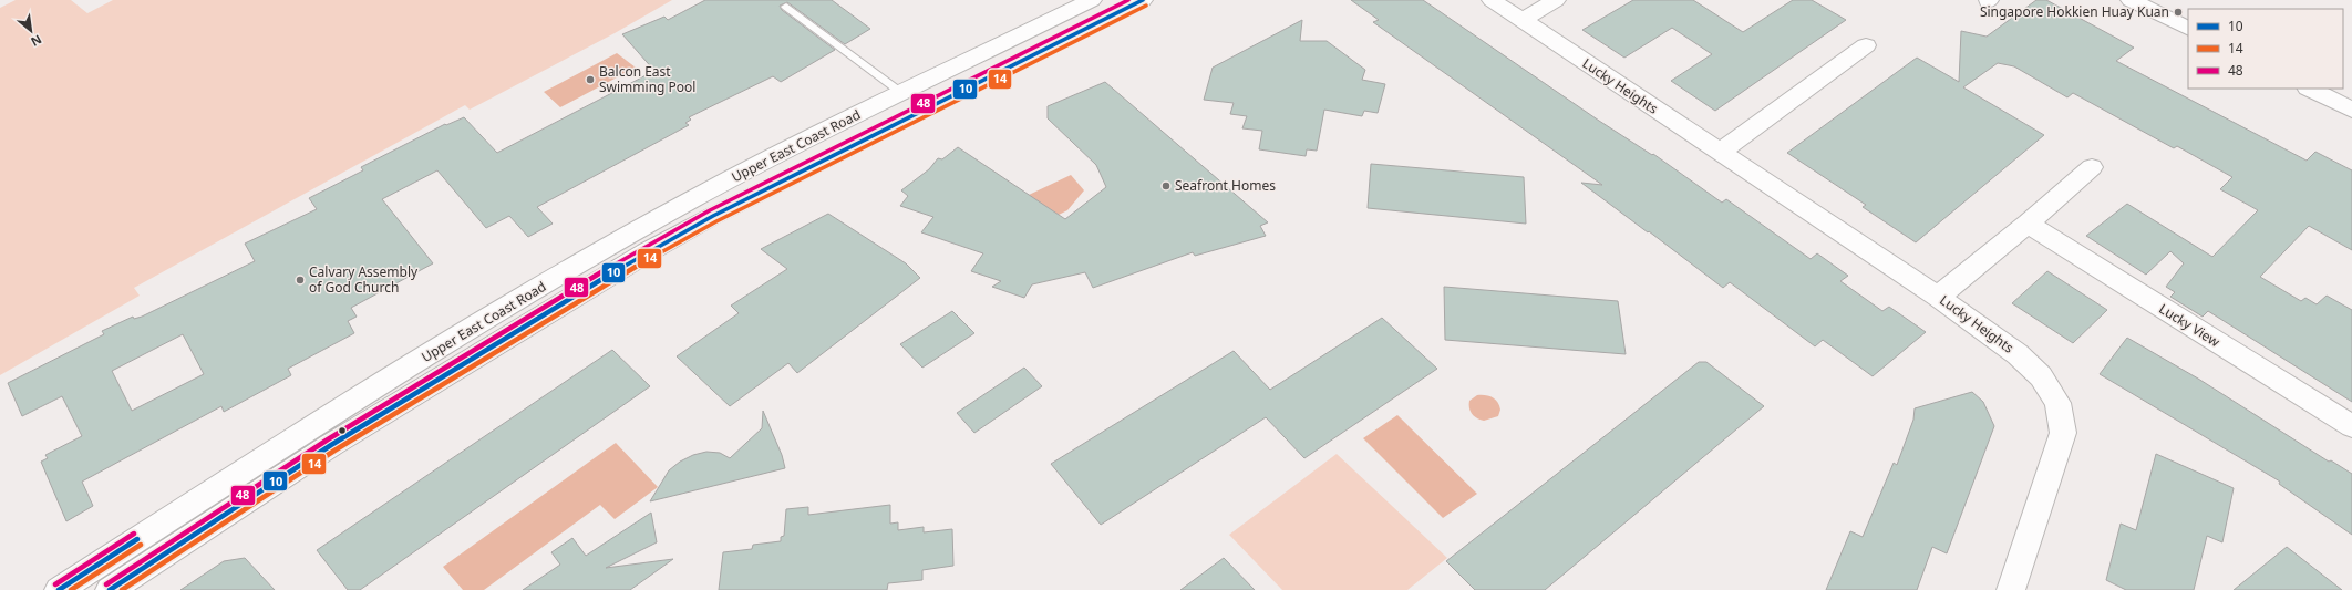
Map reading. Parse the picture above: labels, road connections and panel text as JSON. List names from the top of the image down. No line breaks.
{"streets":{"main road":["Lucky Heights","Upper East Coast Road","Lucky View"]},"places":["Singapore Hokkien Huay Kuan","Balcon East Swimming Pool","Seafront Homes","Calvary Assembly of God Church"],"lines":["transit line 10","transit line 48","transit line 14"],"legend":["10","14","48"],"north":"bottom right"}
